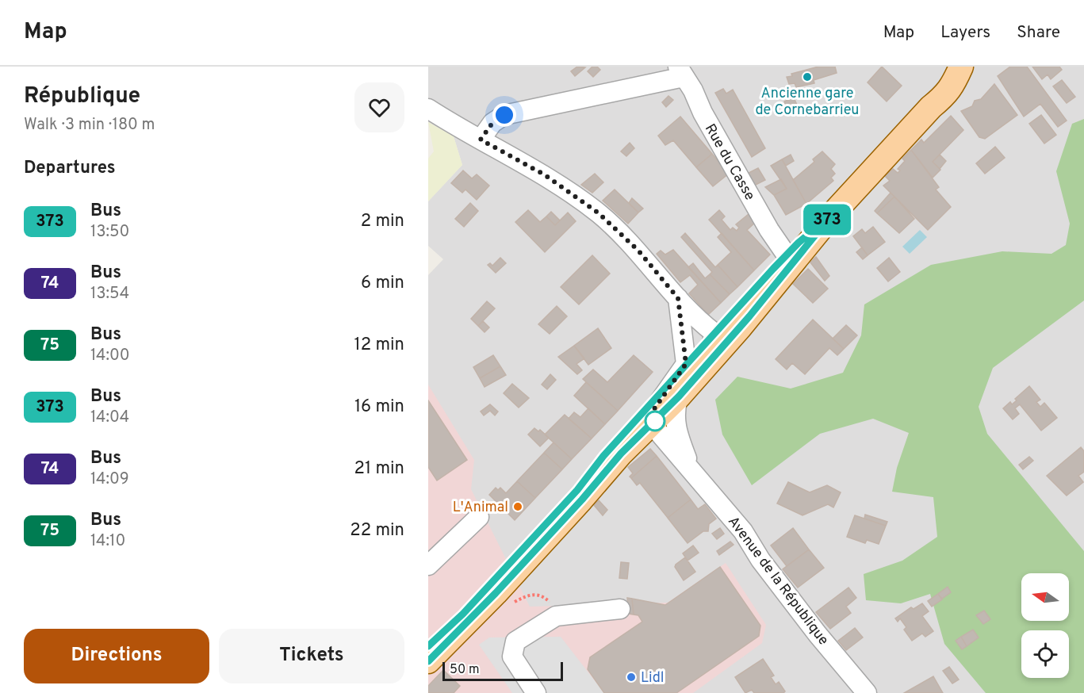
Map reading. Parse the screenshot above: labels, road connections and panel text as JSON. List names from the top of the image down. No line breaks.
{"streets":{"street":["Rue du Casse","Avenue de la République"]},"places":["Ancienne gare de Cornebarrieu","L'Animal","Lidl"],"lines":["bus line 373"],"scale_bar":"50 m","north":"left","page":{"header":"Map","nav":["Map","Layers","Share"],"heading":[["République","Walk · 3 min · 180 m"],"Departures"],"on_map":"373","list":[{"mark":"373","name":"Bus","note":"13:50","value":"2 min"},{"mark":"74","name":"Bus","note":"13:54","value":"6 min"},{"mark":"75","name":"Bus","note":"14:00","value":"12 min"},{"mark":"373","name":"Bus","note":"14:04","value":"16 min"},{"mark":"74","name":"Bus","note":"14:09","value":"21 min"},{"mark":"75","name":"Bus","note":"14:10","value":"22 min"}],"buttons":["Directions","Tickets"],"scale":"50 m"}}
